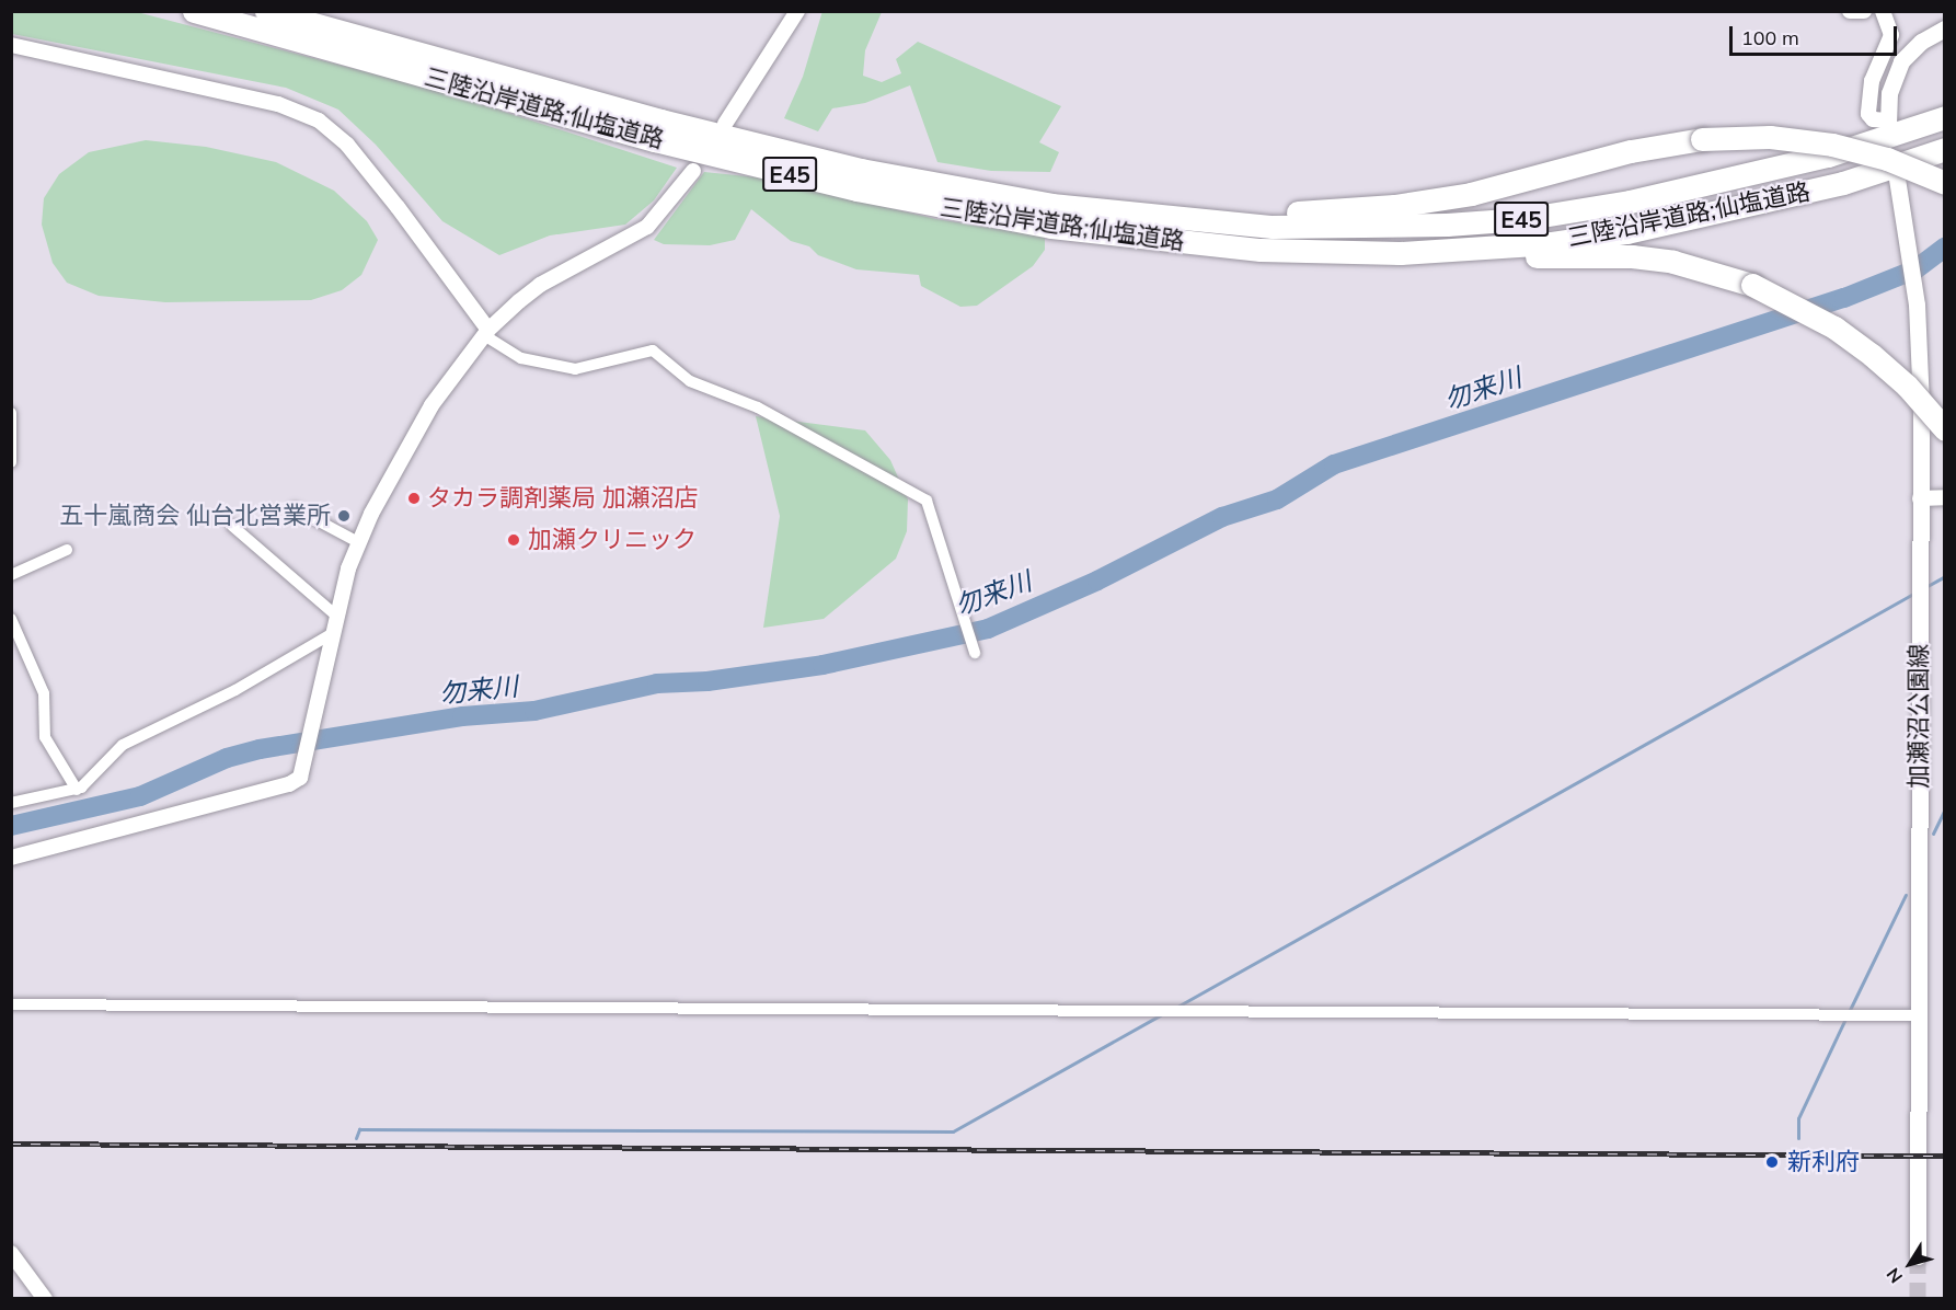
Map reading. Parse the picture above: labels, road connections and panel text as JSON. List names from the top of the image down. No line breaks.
{"streets":{"highway":["三陸沿岸道路;仙塩道路","E45"],"main road":["加瀬沼公園線"]},"water":["勿来川"],"places":["タカラ調剤薬局 加瀬沼店","五十嵐商会 仙台北営業所","加瀬クリニック","新利府"],"scale_bar":"100 m","north":"bottom left"}
